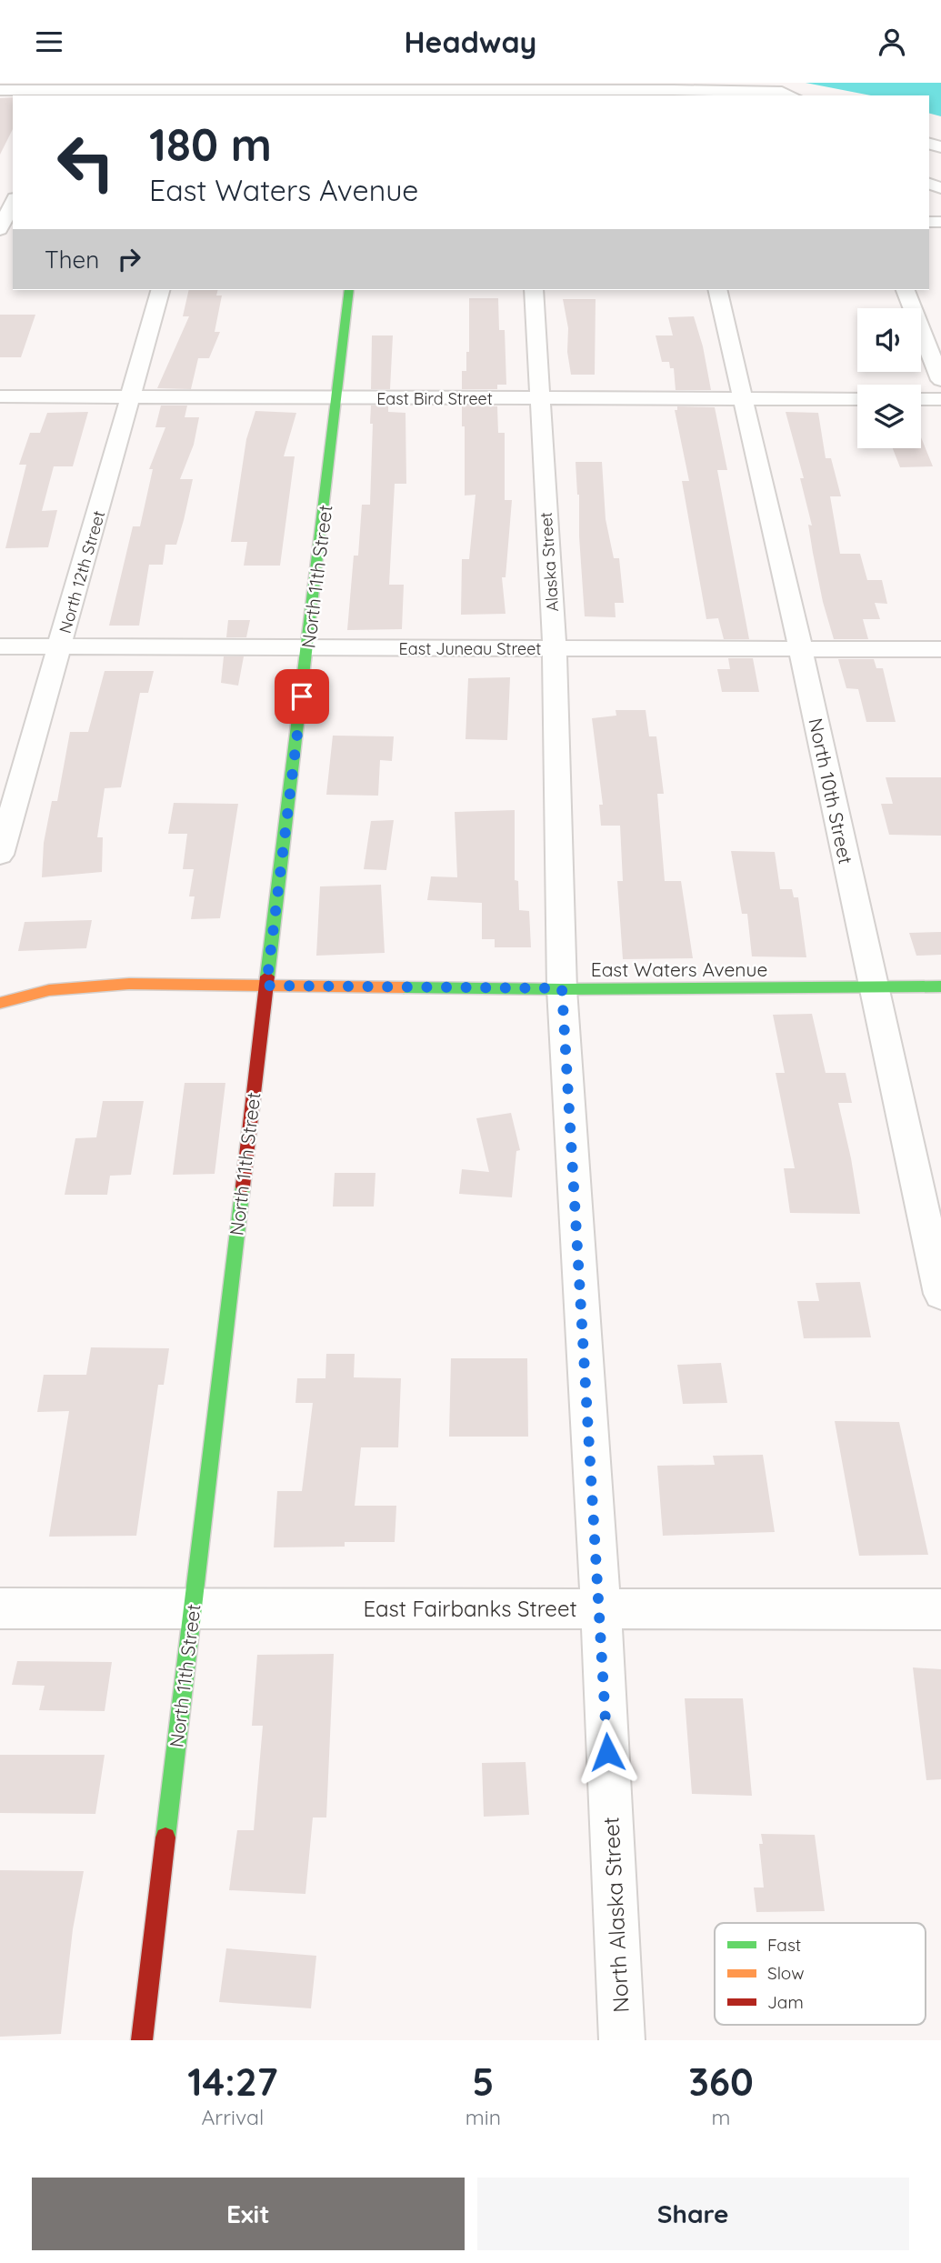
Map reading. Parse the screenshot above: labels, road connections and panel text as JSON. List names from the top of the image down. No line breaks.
{"streets":{"street":["East Bird Street","Alaska Street","North 12th Street","North 11th Street","East Juneau Street","North 10th Street","East Waters Avenue","East Fairbanks Street","North Alaska Street"]},"crossings":[["East Bird Street","Alaska Street"],["East Bird Street","North 12th Street"],["East Bird Street","North 11th Street"],["East Bird Street","North 10th Street"],["Alaska Street","East Juneau Street"],["Alaska Street","East Waters Avenue"],["Alaska Street","North Alaska Street"],["North 12th Street","East Juneau Street"],["North 11th Street","East Juneau Street"],["North 11th Street","East Waters Avenue"],["North 11th Street","East Fairbanks Street"],["East Juneau Street","North 10th Street"],["North 10th Street","East Waters Avenue"],["East Waters Avenue","North Alaska Street"],["East Fairbanks Street","North Alaska Street"]],"legend":["Fast","Slow","Jam"],"page":{"header":"Headway","turn":["180 m","East Waters Avenue"],"then":"Then","eta":["14:27","Arrival","5","min","360","m"],"buttons":["Exit","Share"]}}
